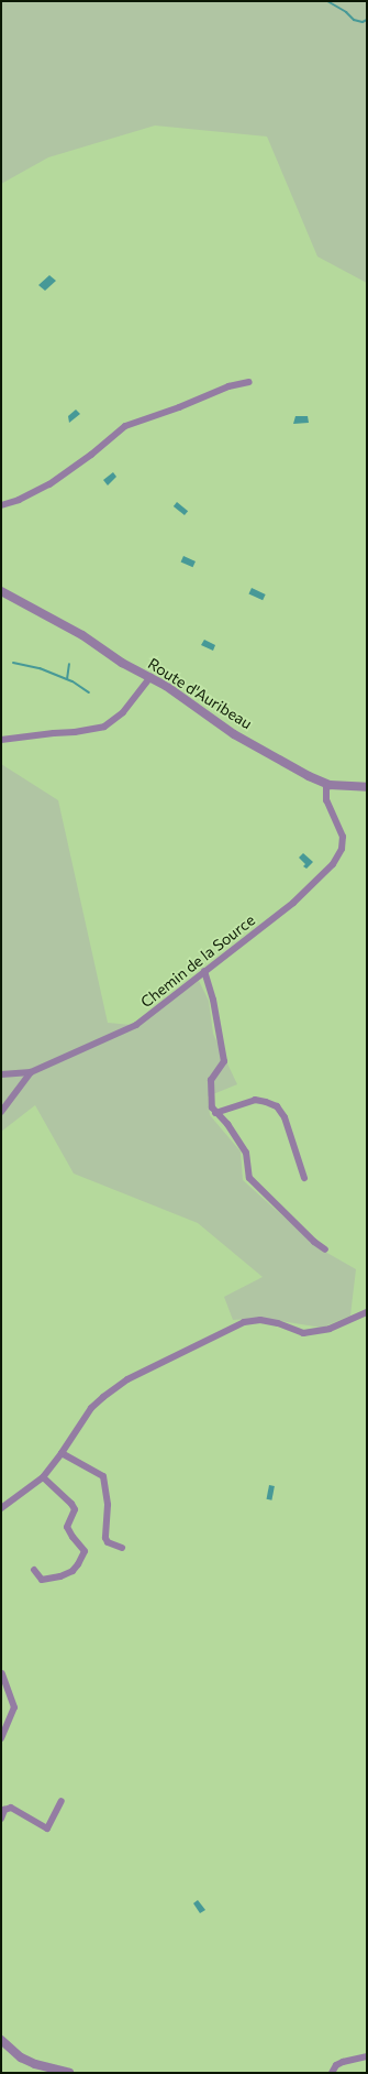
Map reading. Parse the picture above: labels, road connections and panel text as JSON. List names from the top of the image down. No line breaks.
{"streets":{"street":["Route d'Auribeau","Chemin de la Source"]},"crossings":[["Route d'Auribeau","Chemin de la Source"]]}
